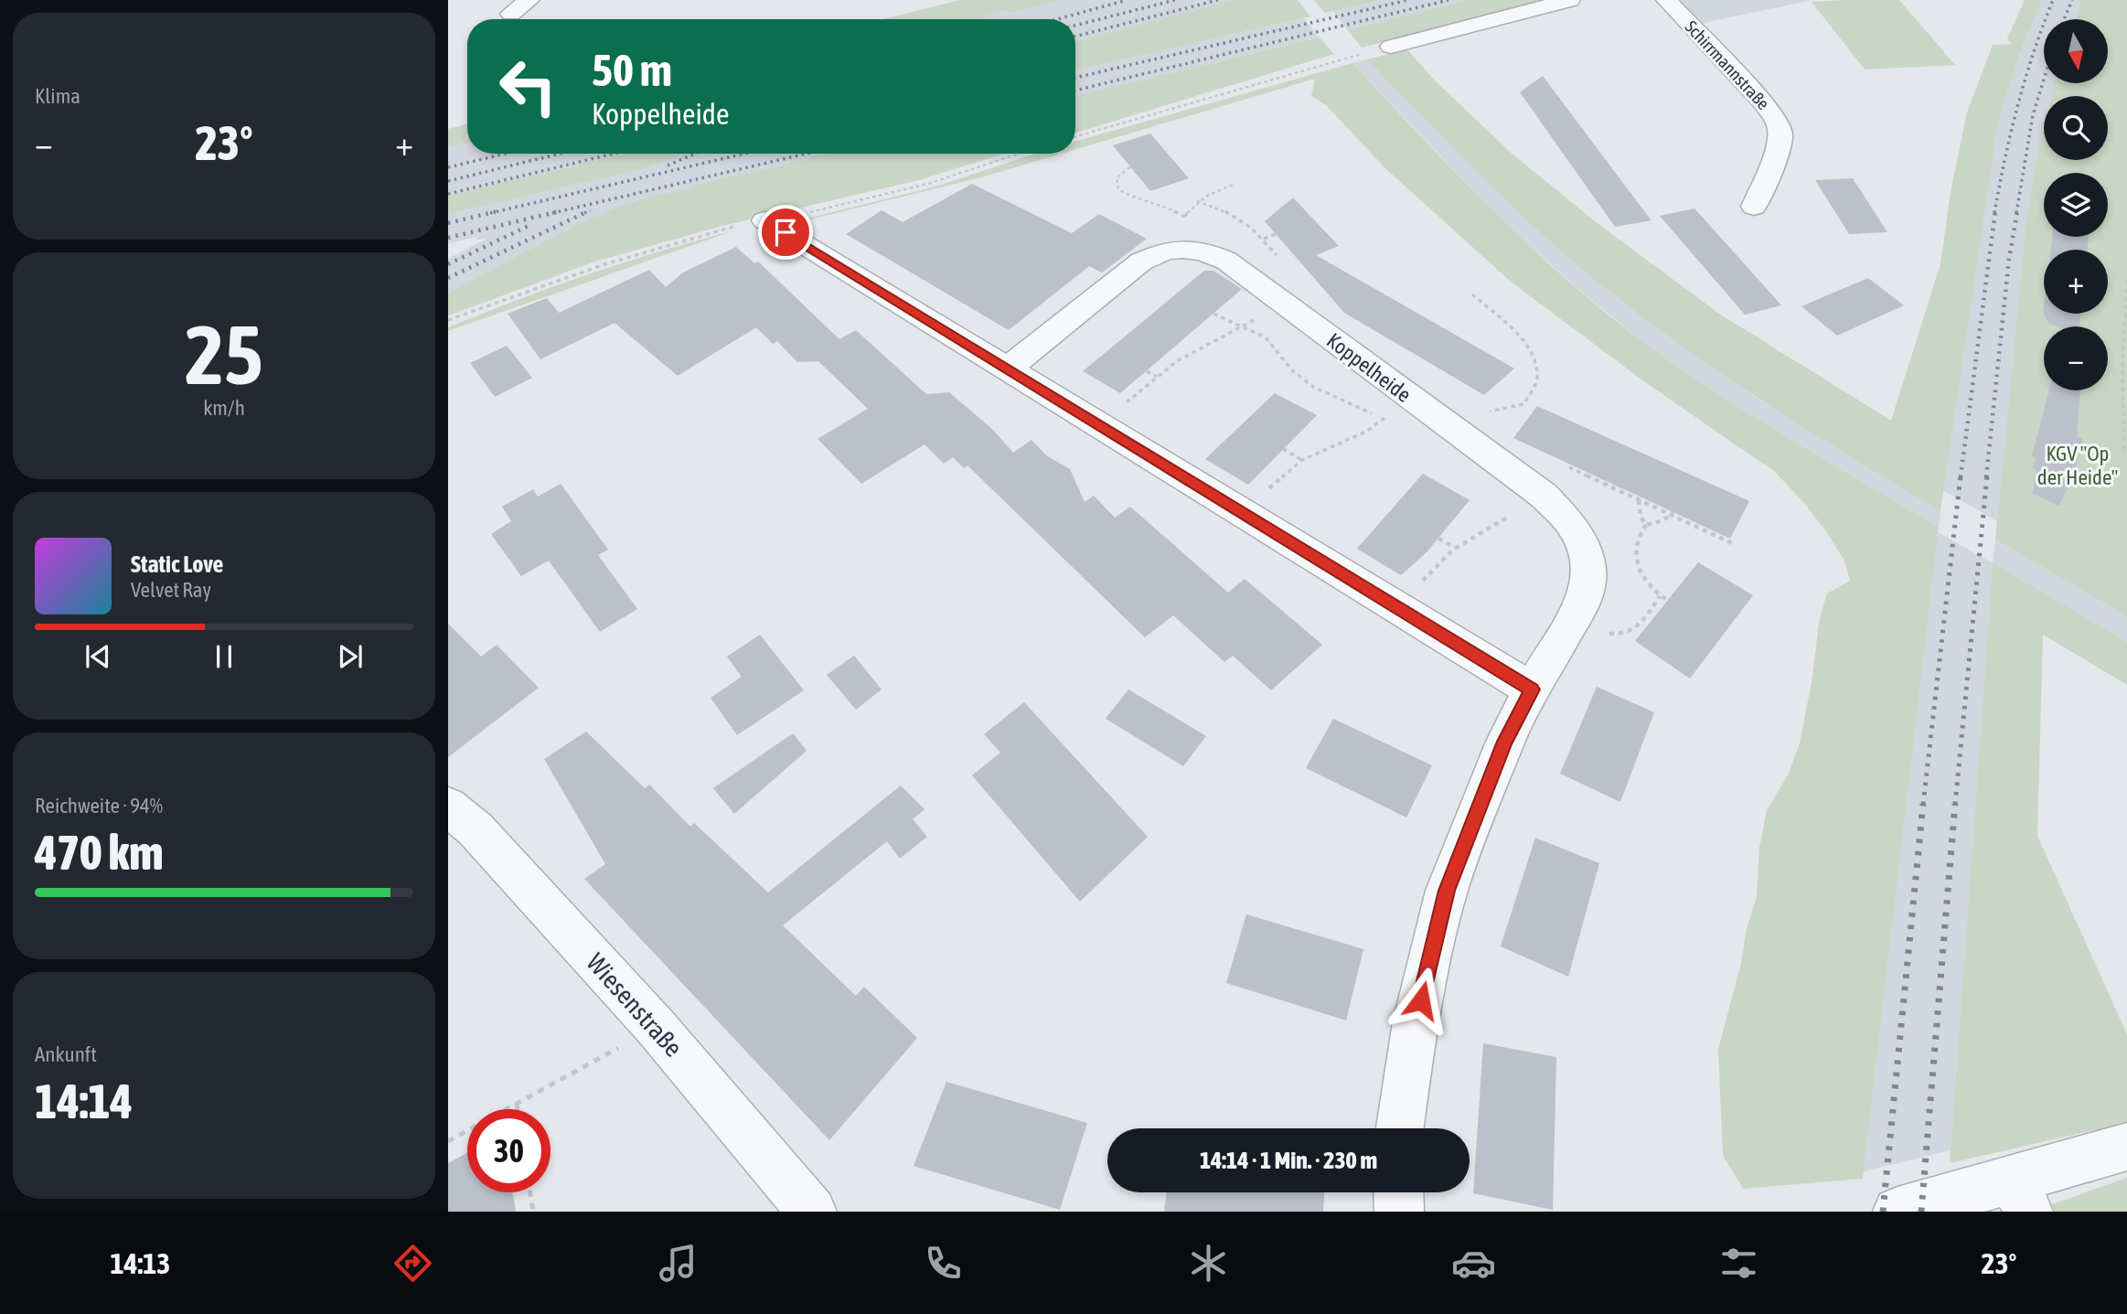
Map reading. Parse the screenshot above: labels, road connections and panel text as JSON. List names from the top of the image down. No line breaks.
{"streets":{"street":["Schirrmannstraße","Koppelheide","Wiesenstraße"]},"parks":["KGV \"Op der Heide\""],"north":"bottom","page":{"tile":["Klima",["25","km/h"],["Reichweite · 94%","470 km"],["Ankunft","14:14"]],"map_buttons":["+","−"],"turn":["50 m","Koppelheide"],"heat":["−","23°","+"],"song":["Static Love","Velvet Ray"],"limit":"30","trip":"14:14 · 1 Min. · 230 m","tabs":["14:13","23°"]}}
